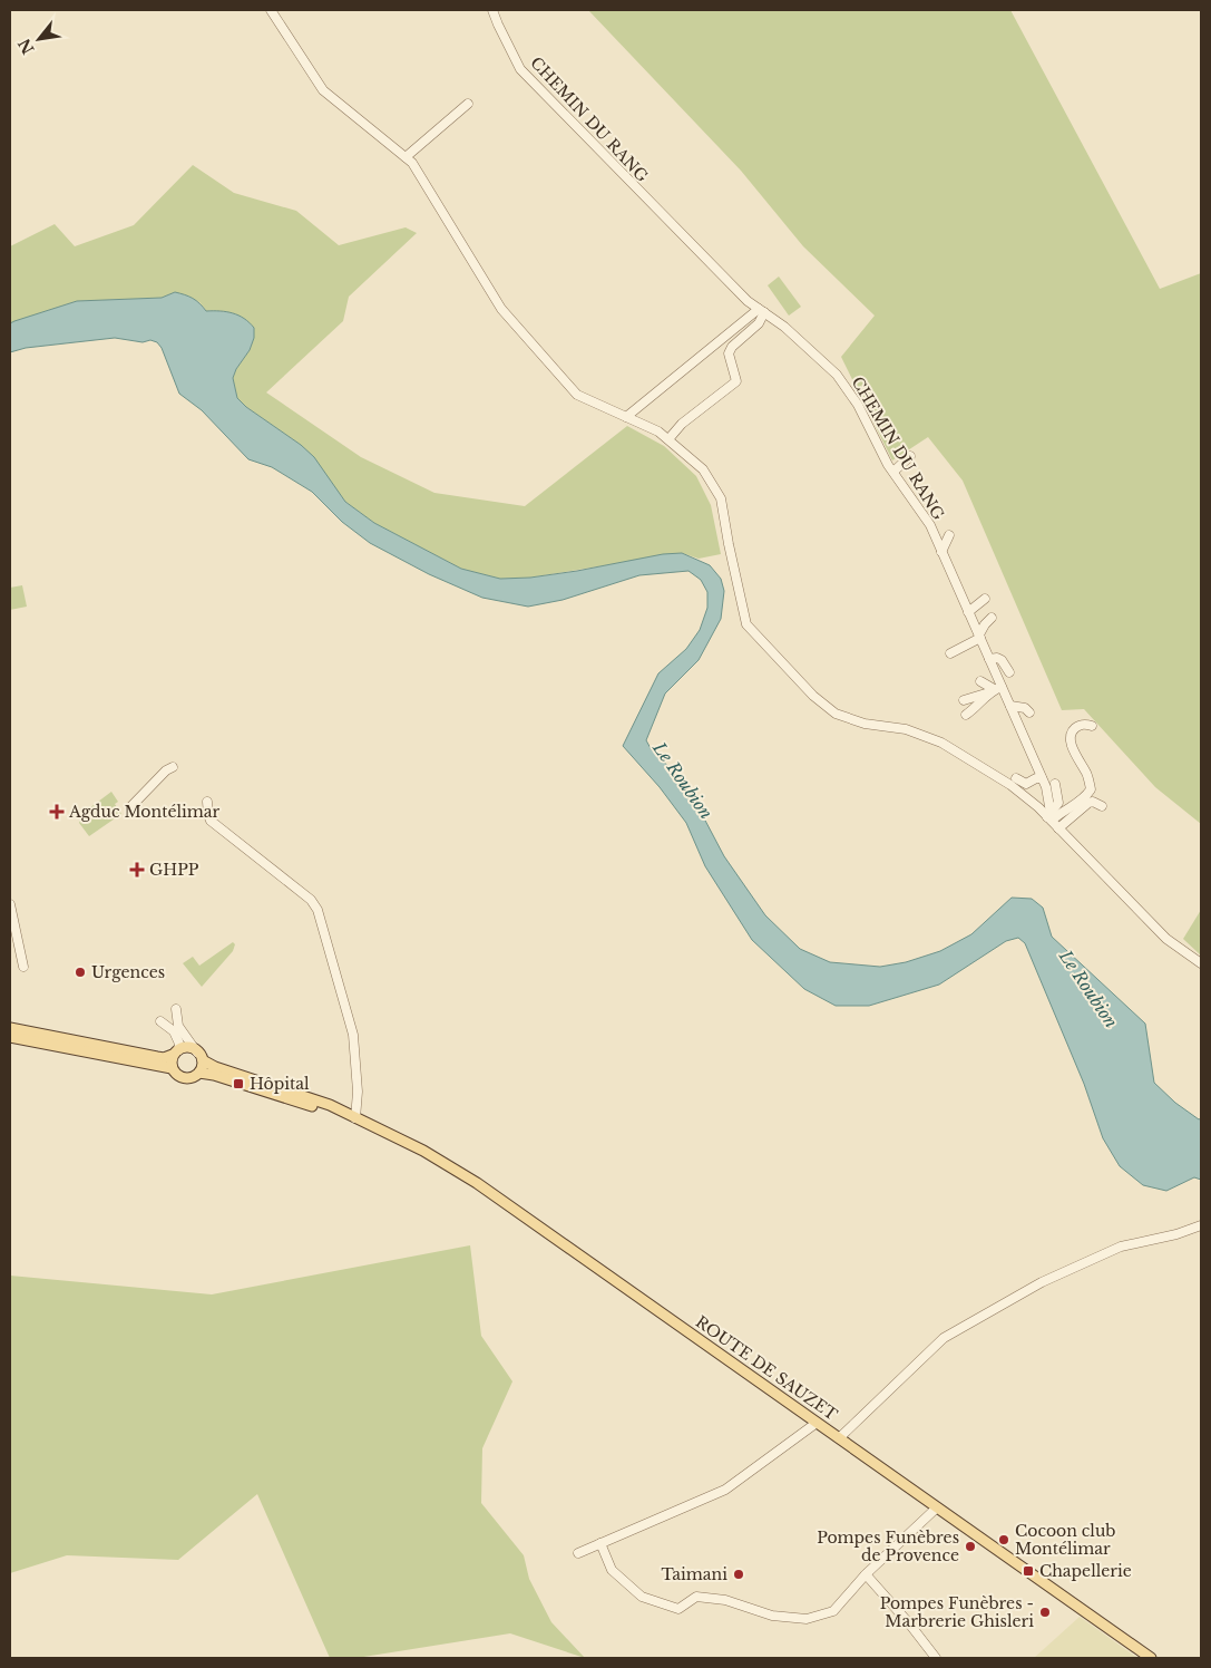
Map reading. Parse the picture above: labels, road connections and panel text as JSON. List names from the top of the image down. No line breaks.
{"streets":{"main road":["ROUTE DE SAUZET"],"street":["CHEMIN DU RANG"]},"water":["Le Roubion"],"places":{"health":["Agduc Montélimar","GHPP"],"other":["Urgences","Cocoon club Montélimar","Pompes Funèbres de Provence","Taimani","Pompes Funèbres - Marbrerie Ghisleri"],"transit":["Hôpital","Chapellerie"]},"north":"bottom left"}
